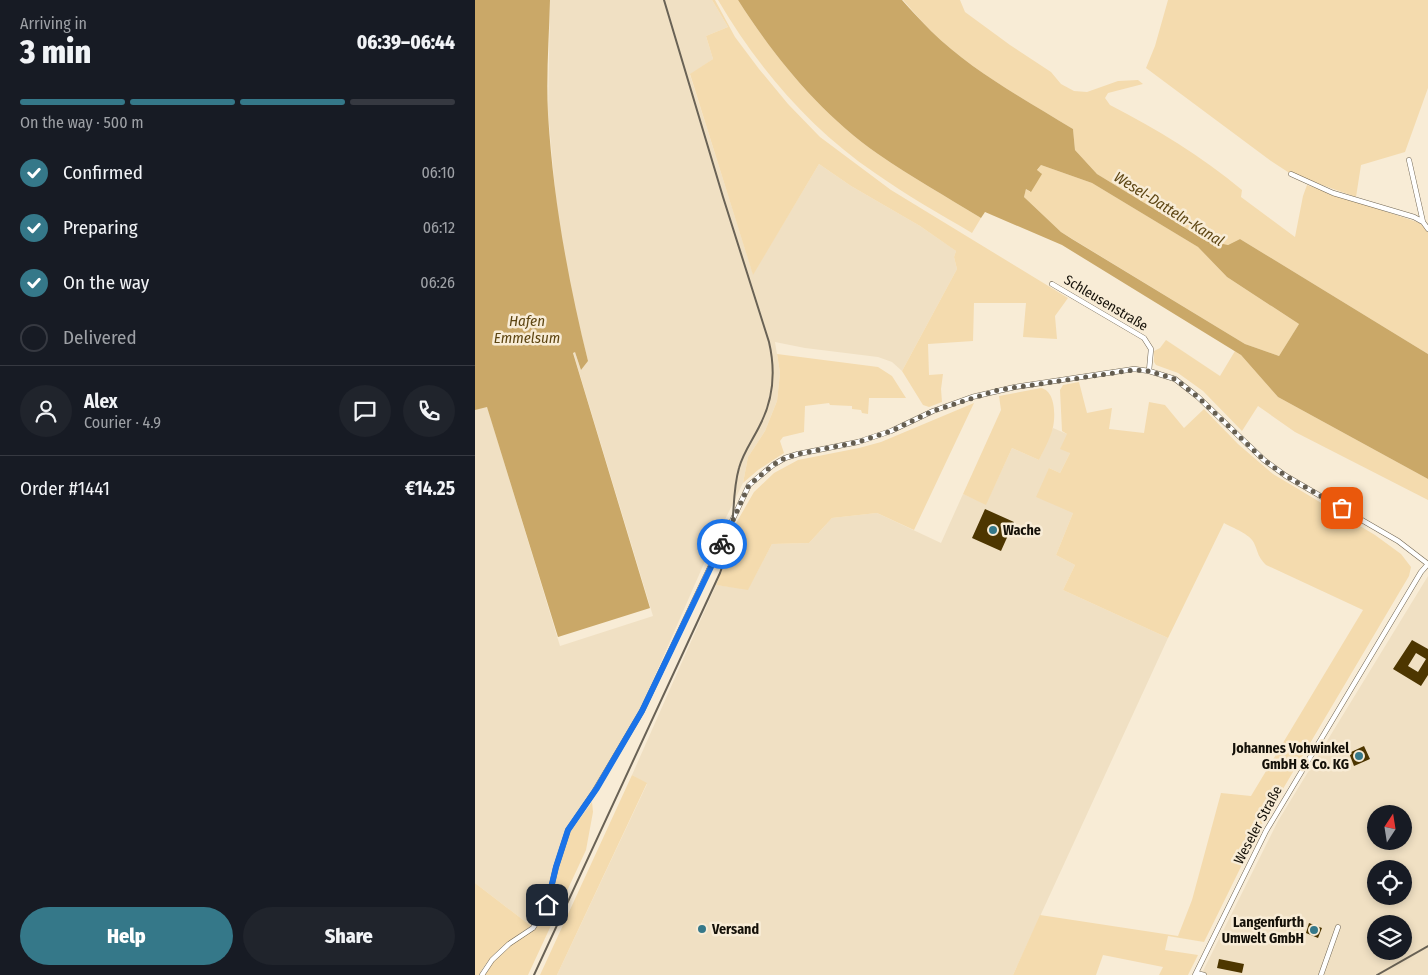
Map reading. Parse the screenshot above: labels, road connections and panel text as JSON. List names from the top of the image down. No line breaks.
{"streets":{"street":["Schleusenstraße","Weseler Straße"]},"water":["Wesel-Datteln-Kanal","Hafen Emmelsum"],"places":["Wache","Johannes Vohwinkel GmbH & Co. KG","Versand","Langenfurth Umwelt GmbH"],"north":"top","page":{"heading":["3 min","Arriving in","06:39–06:44"],"panel":["Alex","Courier · 4.9","Order #1441","€14.25"],"bar":"On the way · 500 m","list":[["Confirmed","06:10"],["Preparing","06:12"],["On the way","06:26"],"Delivered"],"buttons":["Help","Share"]}}
